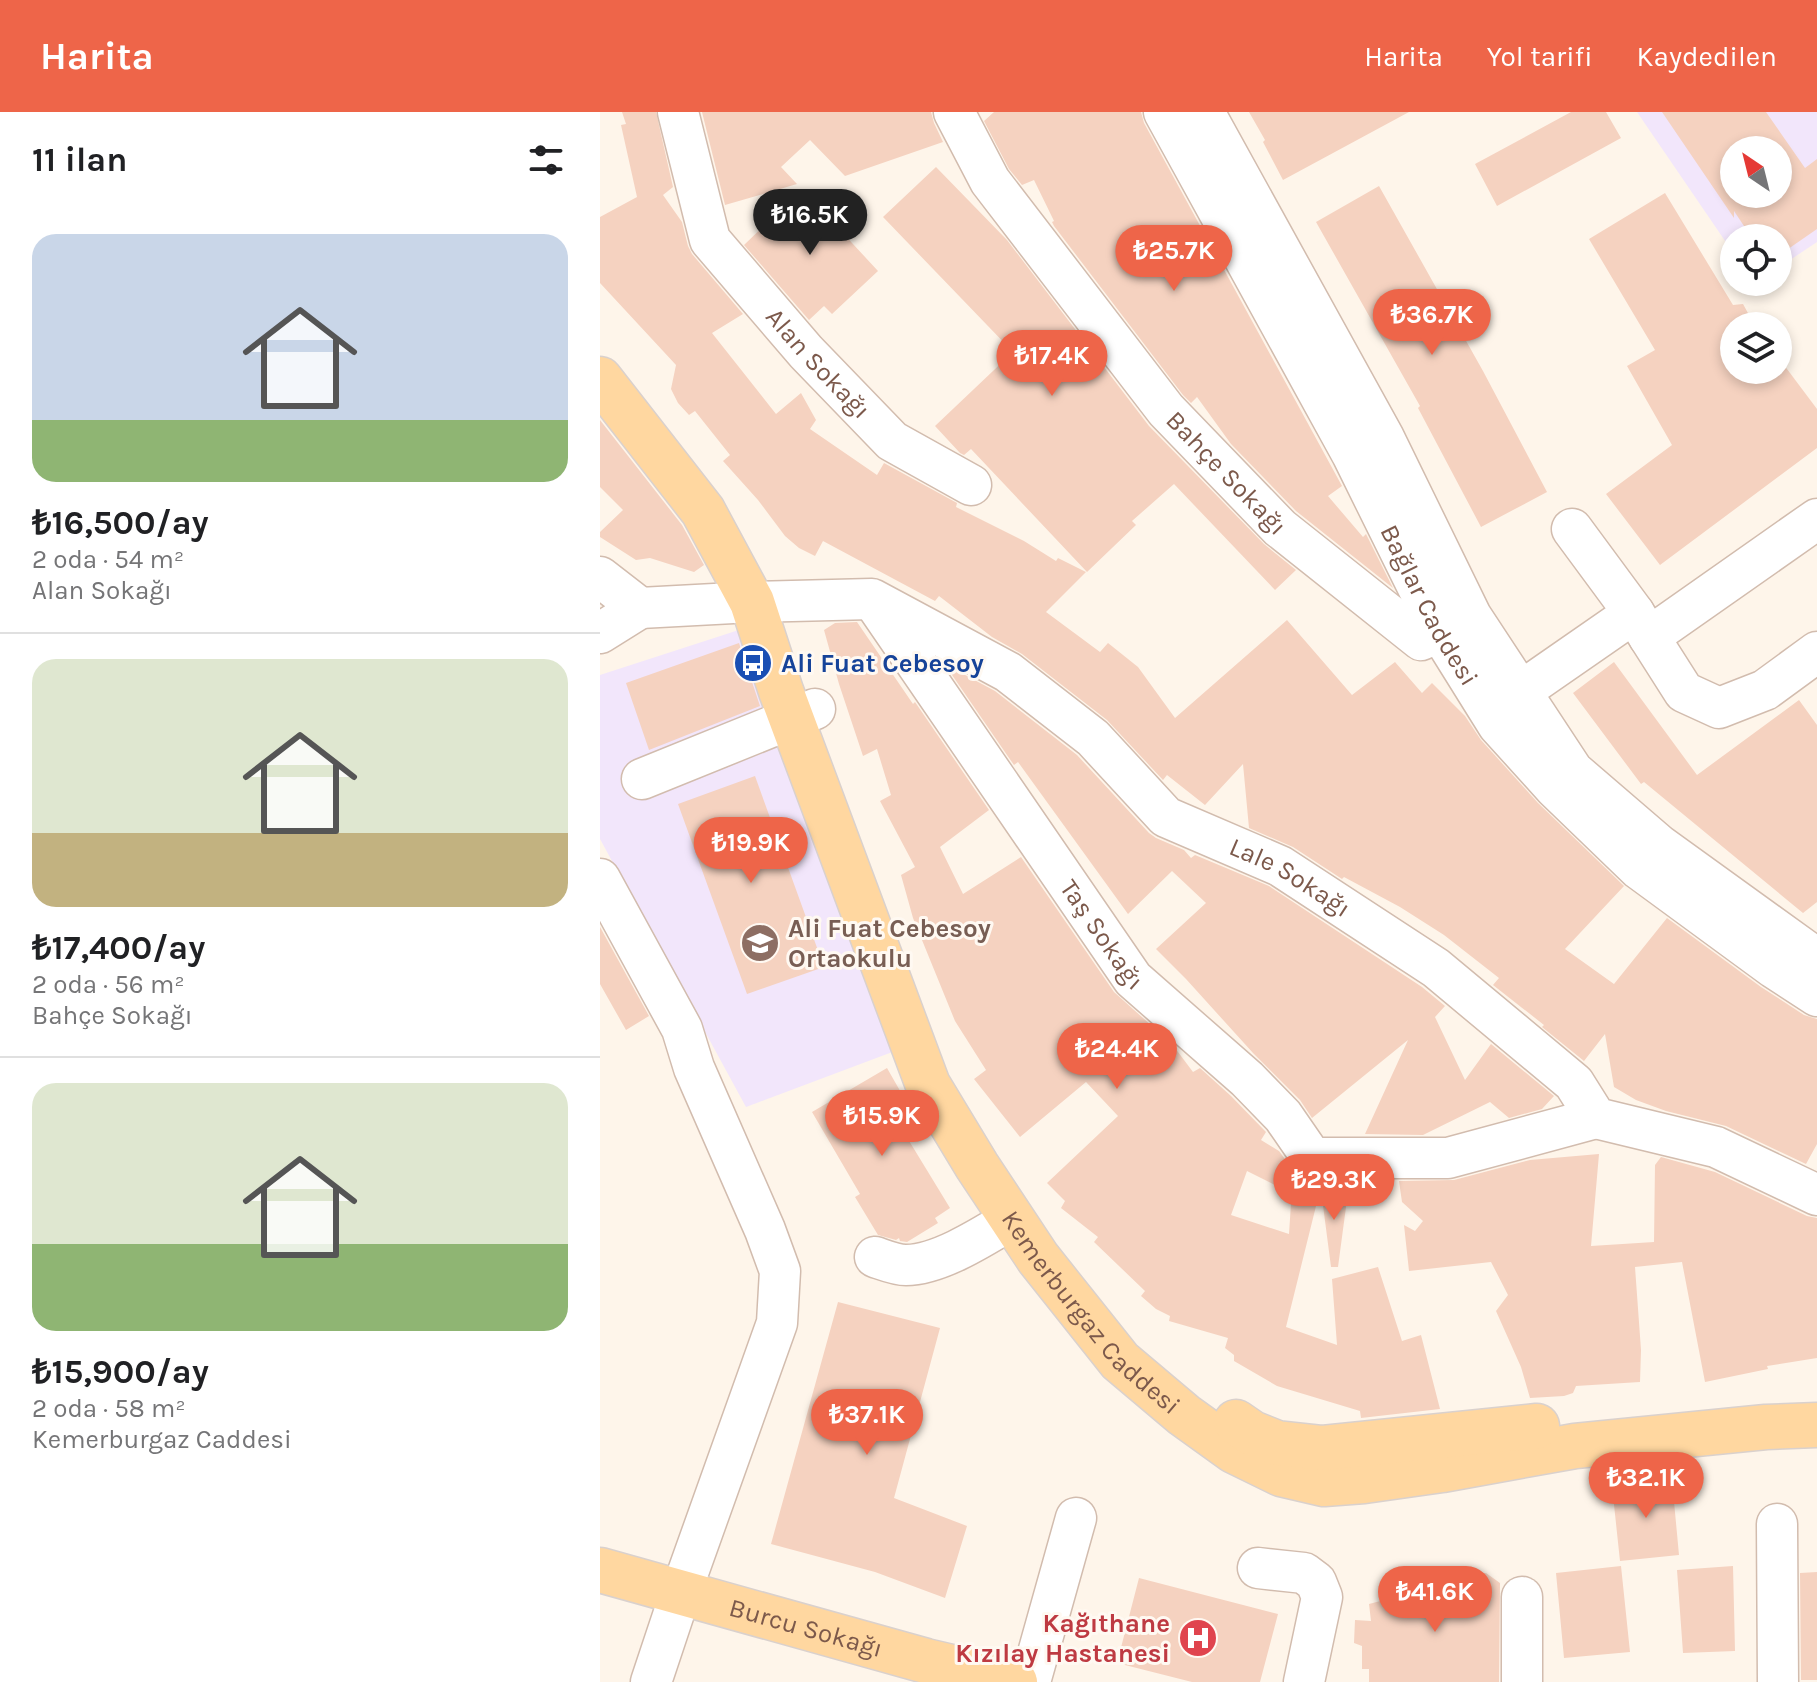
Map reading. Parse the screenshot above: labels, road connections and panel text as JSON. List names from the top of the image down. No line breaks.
{"streets":{"main road":["Kemerburgaz Caddesi","Burcu Sokağı"],"street":["Alan Sokağı","Bahçe Sokağı","Bağlar Caddesi","Lale Sokağı","Taş Sokağı"]},"crossings":[["Bahçe Sokağı","Bağlar Caddesi"],["Lale Sokağı","Taş Sokağı"],["Lale Sokağı","Kemerburgaz Caddesi"]],"places":{"bus stop":["Ali Fuat Cebesoy"],"school or university":["Ali Fuat Cebesoy Ortaokulu"],"hospital":["Kağıthane Kızılay Hastanesi"]},"north":"top left","page":{"header":"Harita","nav":["Harita","Yol tarifi","Kaydedilen"],"heading":"11 ilan","price":["₺16.5K","₺25.7K","₺36.7K","₺17.4K","₺19.9K","₺24.4K","₺15.9K","₺29.3K","₺37.1K","₺32.1K","₺41.6K"],"list":[{"name":"₺16,500/ay","note":"2 oda · 54 m² · Alan Sokağı"},{"name":"₺17,400/ay","note":"2 oda · 56 m² · Bahçe Sokağı"},{"name":"₺15,900/ay","note":"2 oda · 58 m² · Kemerburgaz Caddesi"}]}}
